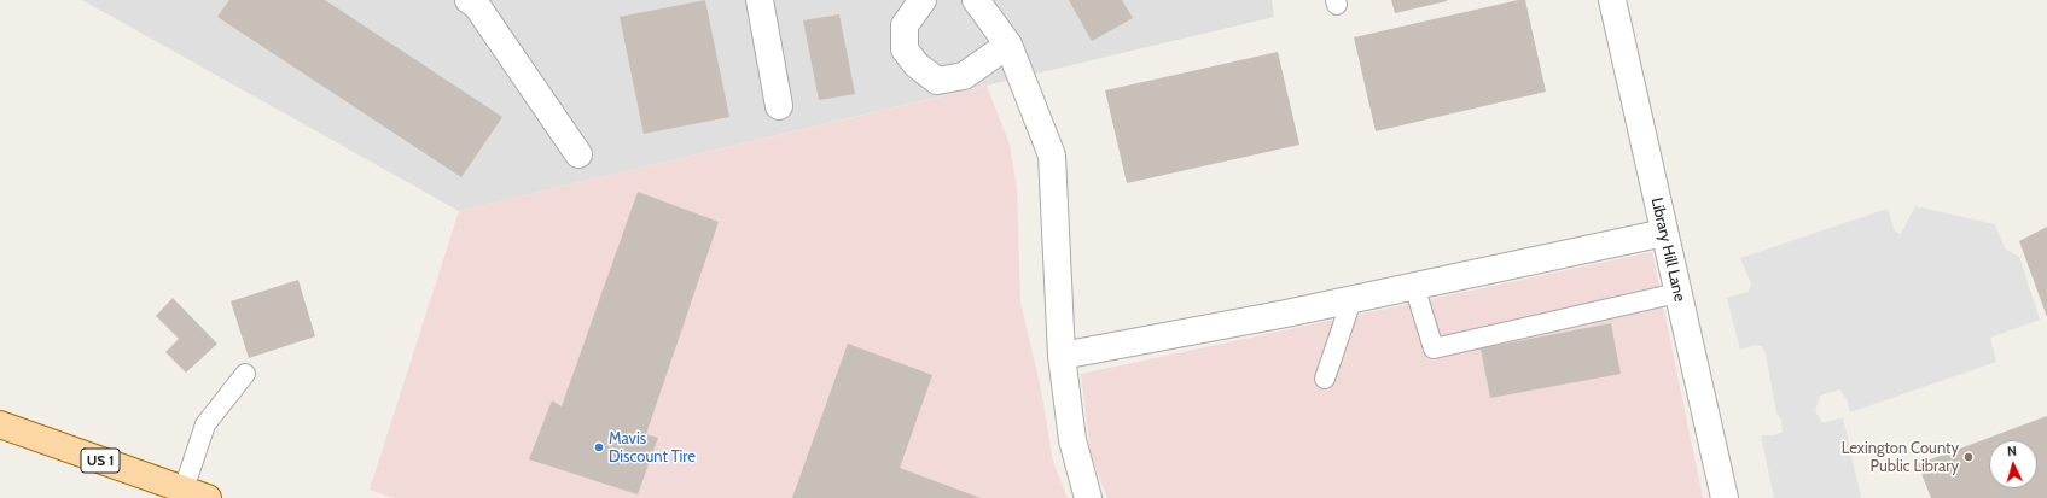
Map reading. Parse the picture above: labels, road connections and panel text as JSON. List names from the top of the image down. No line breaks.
{"streets":{"main road":["US 1"],"street":["Library Hill Lane"]},"places":["Mavis Discount Tire","Lexington County Public Library"],"north":"top"}
